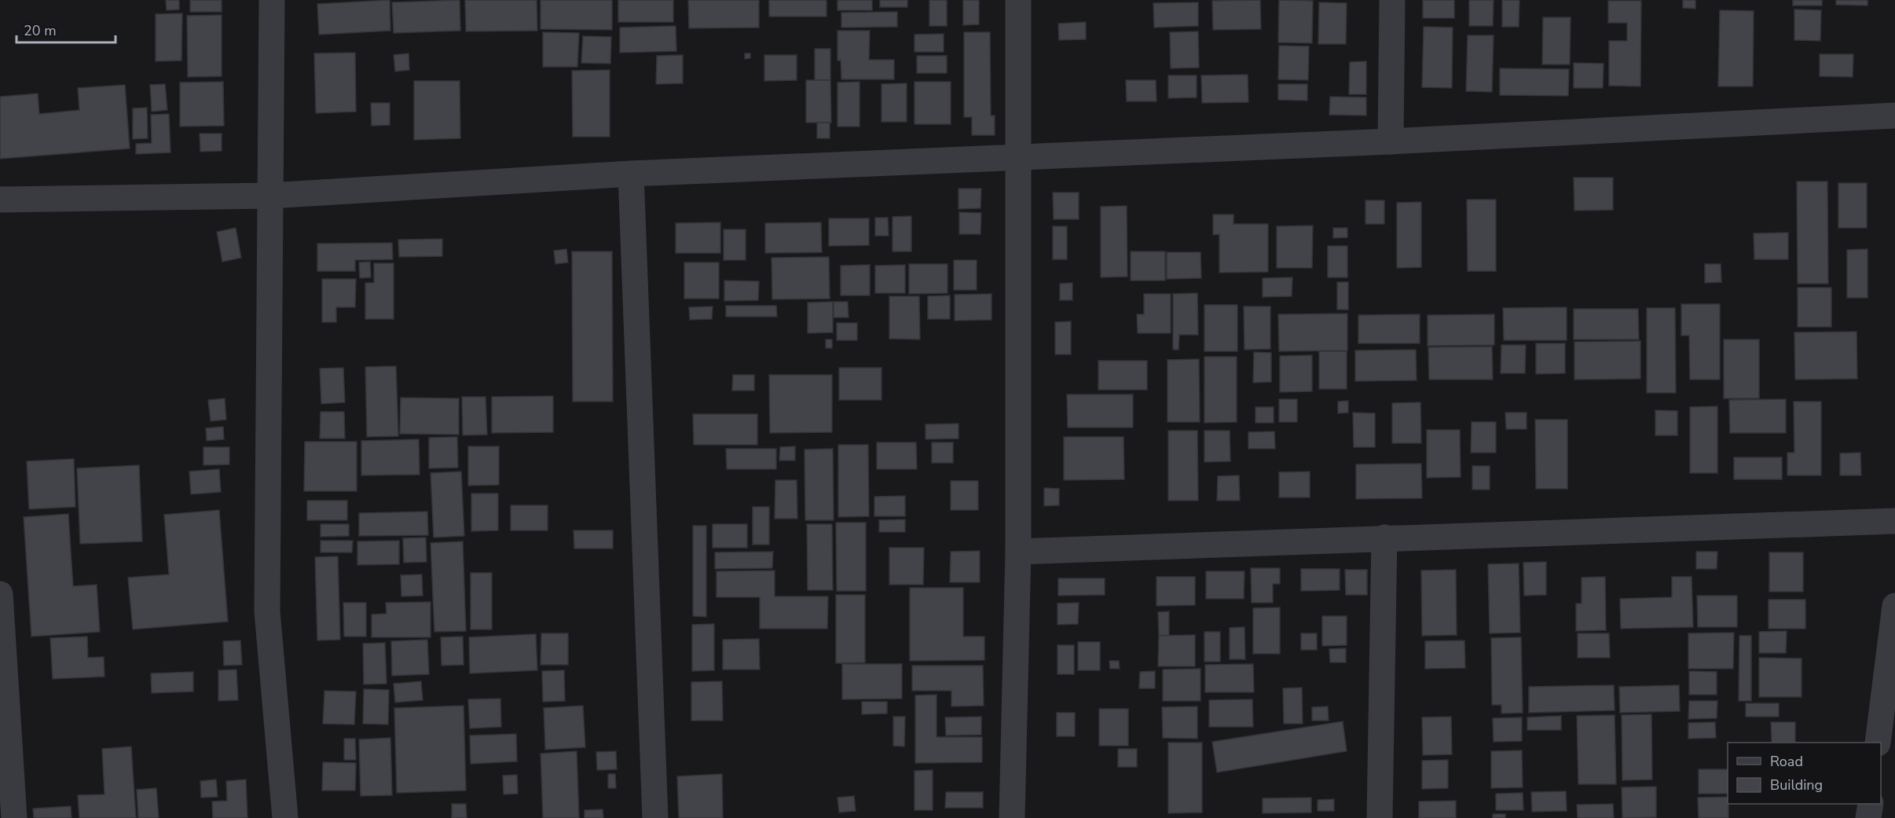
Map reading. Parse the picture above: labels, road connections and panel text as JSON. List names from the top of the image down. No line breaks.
{"legend":["Road","Building"],"scale_bar":"20 m"}
